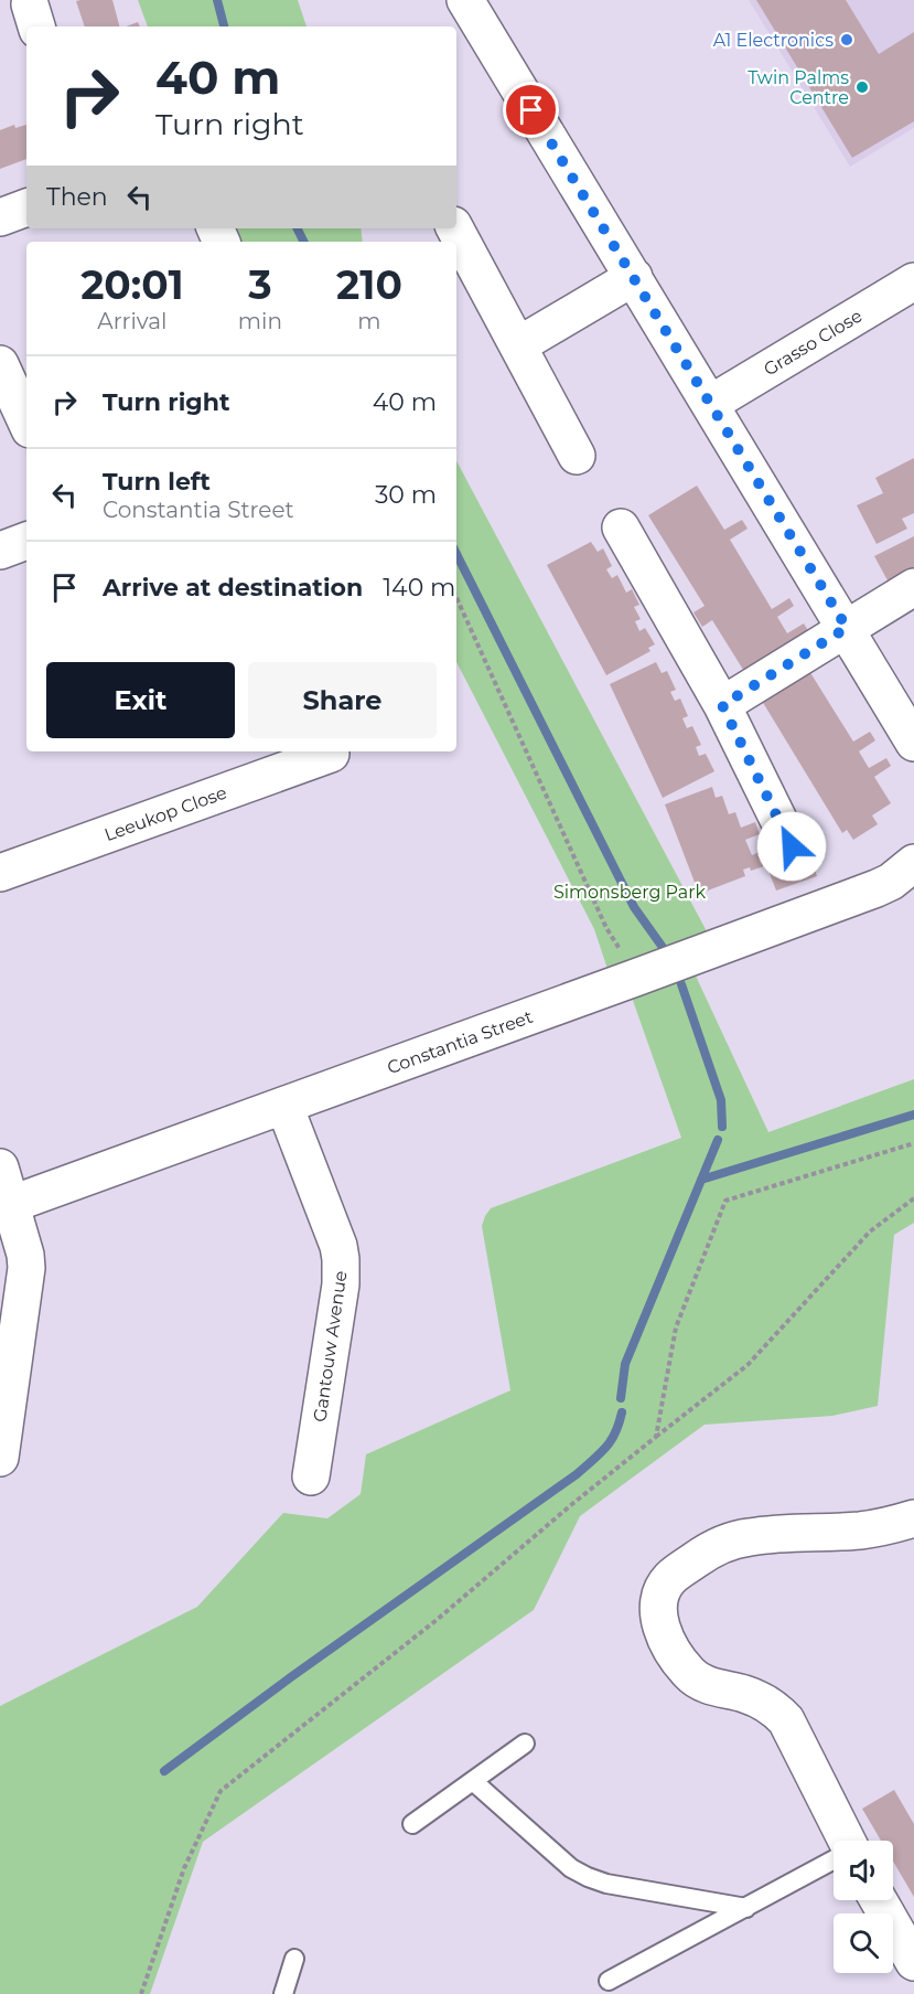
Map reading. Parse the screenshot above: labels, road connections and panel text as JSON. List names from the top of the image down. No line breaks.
{"streets":{"street":["Grasso Close","Leeukop Close","Constantia Street","Gantouw Avenue"]},"crossings":[["Constantia Street","Gantouw Avenue"]],"parks":["Simonsberg Park"],"places":["A1 Electronics","Twin Palms Centre"],"page":{"turn":["40 m","Turn right"],"then":"Then","eta":["20:01","Arrival","3","min","210","m"],"list":[{"name":"Turn right","value":"40 m"},{"name":"Turn left","note":"Constantia Street","value":"30 m"},{"name":"Arrive at destination","value":"140 m"}],"buttons":["Exit","Share"]}}
